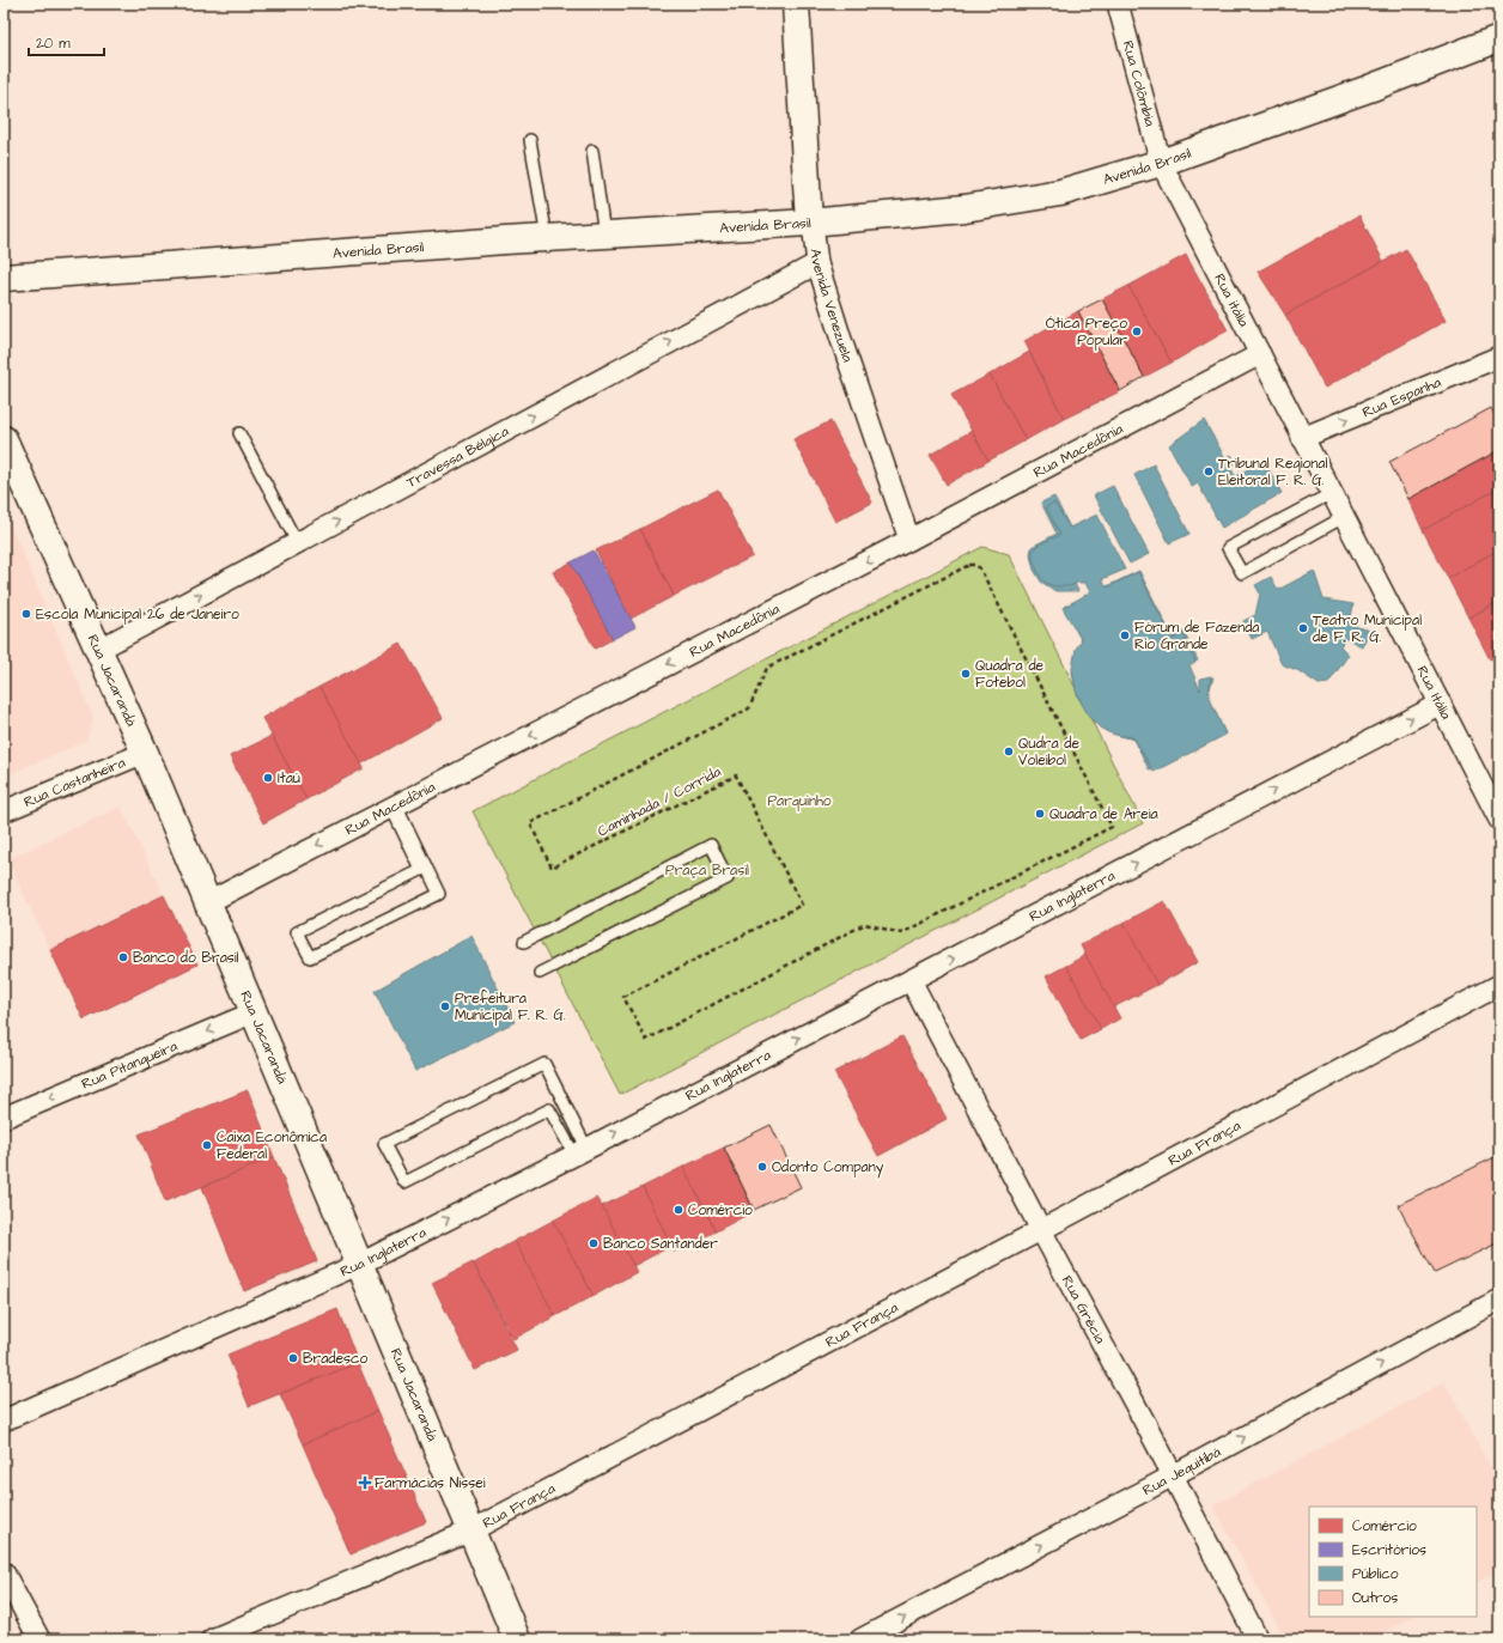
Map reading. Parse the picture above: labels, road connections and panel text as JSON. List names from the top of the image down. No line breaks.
{"streets":{"street":["Rua Colômbia","Avenida Brasil","Rua itália","Avenida Venezuela","Rua Espanha","Rua Macedônia","Travessa Bélgica","Rua Jacarandá","Rua Itália","Rua Castanheira","Rua Inglaterra","Rua Pitangueira","Rua França","Rua Grécia","Rua Jequitibá"],"path":["Caminhada / Corrida"]},"crossings":[["Rua Colômbia","Avenida Brasil"],["Rua Colômbia","Rua itália"],["Avenida Brasil","Rua itália"],["Avenida Brasil","Avenida Venezuela"],["Rua itália","Rua Espanha"],["Rua itália","Rua Macedônia"],["Rua itália","Rua Itália"],["Avenida Venezuela","Rua Macedônia"],["Avenida Venezuela","Travessa Bélgica"],["Rua Espanha","Rua Itália"],["Rua Macedônia","Rua Jacarandá"],["Travessa Bélgica","Rua Jacarandá"],["Rua Jacarandá","Rua Castanheira"],["Rua Jacarandá","Rua Inglaterra"],["Rua Jacarandá","Rua Pitangueira"],["Rua Jacarandá","Rua França"],["Rua Itália","Rua Inglaterra"],["Rua Inglaterra","Rua Grécia"],["Rua França","Rua Grécia"],["Rua Grécia","Rua Jequitibá"]],"one_way":["Rua Espanha","Rua Macedônia","Travessa Bélgica","Rua Inglaterra","Rua Pitangueira","Rua Jequitibá"],"parks":["Parquinho","Praça Brasil"],"places":{"other":["Ótica Preço Popular","Tribunal Regional Eleitoral F. R. G.","Escola Municipal 26 de Janeiro","Teatro Municipal de F. R. G.","Fórum de Fazenda Rio Grande","Quadra de Fotebol","Qudra de Voleibol","Itaú","Quadra de Areia","Banco do Brasil","Prefeitura Municipal F. R. G.","Caixa Econômica Federal","Odonto Company","Comércio","Banco Santander","Bradesco"],"health":["Farmácias Nissei"]},"legend":["Comércio","Escritórios","Público","Outros"],"scale_bar":"20 m"}
